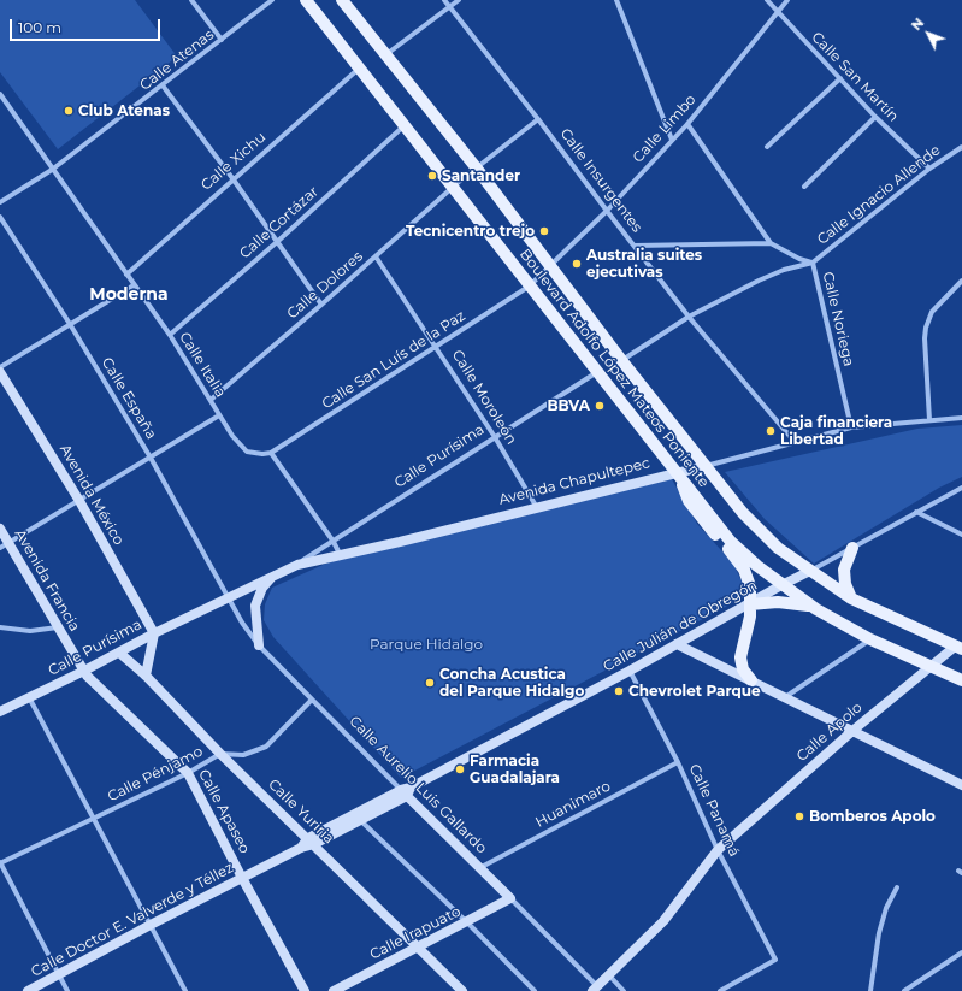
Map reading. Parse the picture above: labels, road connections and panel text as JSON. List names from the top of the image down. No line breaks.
{"streets":{"main road":["Boulevard Adolfo López Mateos Poniente"],"street":["Calle Atenas","Calle San Martín","Calle Limbo","Calle Xichu","Calle Insurgentes","Calle Ignacio Allende","Calle Cortázar","Calle Dolores","Calle Noriega","Calle San Luís de la Paz","Calle Italia","Calle Moroleón","Calle España","Calle Purísima","Avenida Chapultepec","Avenida México","Avenida Francia","Calle Julián de Obregón","Calle Apolo","Calle Pénjamo","Calle Aurelio Luis Gallardo","Huanimaro","Calle Panamá","Calle Apaseo","Calle Yuriria","Calle Doctor E. Valverde y Téllez","Calle Irapuato"]},"crossings":[["Calle Atenas","Calle Italia"],["Calle San Martín","Calle Limbo"],["Calle San Martín","Calle Ignacio Allende"],["Calle Limbo","Calle Insurgentes"],["Calle Limbo","Calle Noriega"],["Calle Limbo","Calle San Luís de la Paz"],["Calle Limbo","Boulevard Adolfo López Mateos Poniente"],["Calle Xichu","Calle Italia"],["Calle Xichu","Boulevard Adolfo López Mateos Poniente"],["Calle Insurgentes","Calle Dolores"],["Calle Insurgentes","Avenida Chapultepec"],["Calle Ignacio Allende","Calle Noriega"],["Calle Cortázar","Calle Italia"],["Calle Cortázar","Boulevard Adolfo López Mateos Poniente"],["Calle Dolores","Calle Italia"],["Calle Dolores","Boulevard Adolfo López Mateos Poniente"],["Calle Dolores","Calle Moroleón"],["Calle Noriega","Avenida Chapultepec"],["Calle San Luís de la Paz","Calle Italia"],["Calle San Luís de la Paz","Boulevard Adolfo López Mateos Poniente"],["Calle San Luís de la Paz","Calle Moroleón"],["Boulevard Adolfo López Mateos Poniente","Calle Purísima"],["Boulevard Adolfo López Mateos Poniente","Avenida Chapultepec"],["Boulevard Adolfo López Mateos Poniente","Calle Julián de Obregón"],["Boulevard Adolfo López Mateos Poniente","Calle Apolo"],["Calle Moroleón","Calle Purísima"],["Calle Moroleón","Avenida Chapultepec"],["Calle España","Calle Purísima"],["Calle España","Avenida Chapultepec"],["Calle España","Calle Aurelio Luis Gallardo"],["Calle Purísima","Avenida Chapultepec"],["Calle Purísima","Avenida México"],["Calle Purísima","Avenida Francia"],["Calle Purísima","Calle Aurelio Luis Gallardo"],["Calle Purísima","Calle Apaseo"],["Calle Purísima","Calle Yuriria"],["Avenida Chapultepec","Calle Aurelio Luis Gallardo"],["Avenida Francia","Calle Apaseo"],["Calle Julián de Obregón","Calle Aurelio Luis Gallardo"],["Calle Julián de Obregón","Calle Panamá"],["Calle Julián de Obregón","Calle Doctor E. Valverde y Téllez"],["Calle Apolo","Calle Aurelio Luis Gallardo"],["Calle Apolo","Calle Panamá"],["Calle Pénjamo","Calle Aurelio Luis Gallardo"],["Calle Pénjamo","Calle Apaseo"],["Calle Pénjamo","Calle Yuriria"],["Calle Aurelio Luis Gallardo","Huanimaro"],["Calle Aurelio Luis Gallardo","Calle Doctor E. Valverde y Téllez"],["Calle Aurelio Luis Gallardo","Calle Irapuato"],["Huanimaro","Calle Panamá"],["Calle Apaseo","Calle Doctor E. Valverde y Téllez"],["Calle Yuriria","Calle Doctor E. Valverde y Téllez"],["Calle Yuriria","Calle Irapuato"]],"districts":["Moderna"],"parks":["Parque Hidalgo"],"places":["Club Atenas","Santander","Tecnicentro trejo","Australia suites ejecutivas","BBVA","Caja financiera Libertad","Concha Acustica del Parque Hidalgo","Chevrolet Parque","Farmacia Guadalajara","Bomberos Apolo"],"scale_bar":"100 m","north":"top left"}
